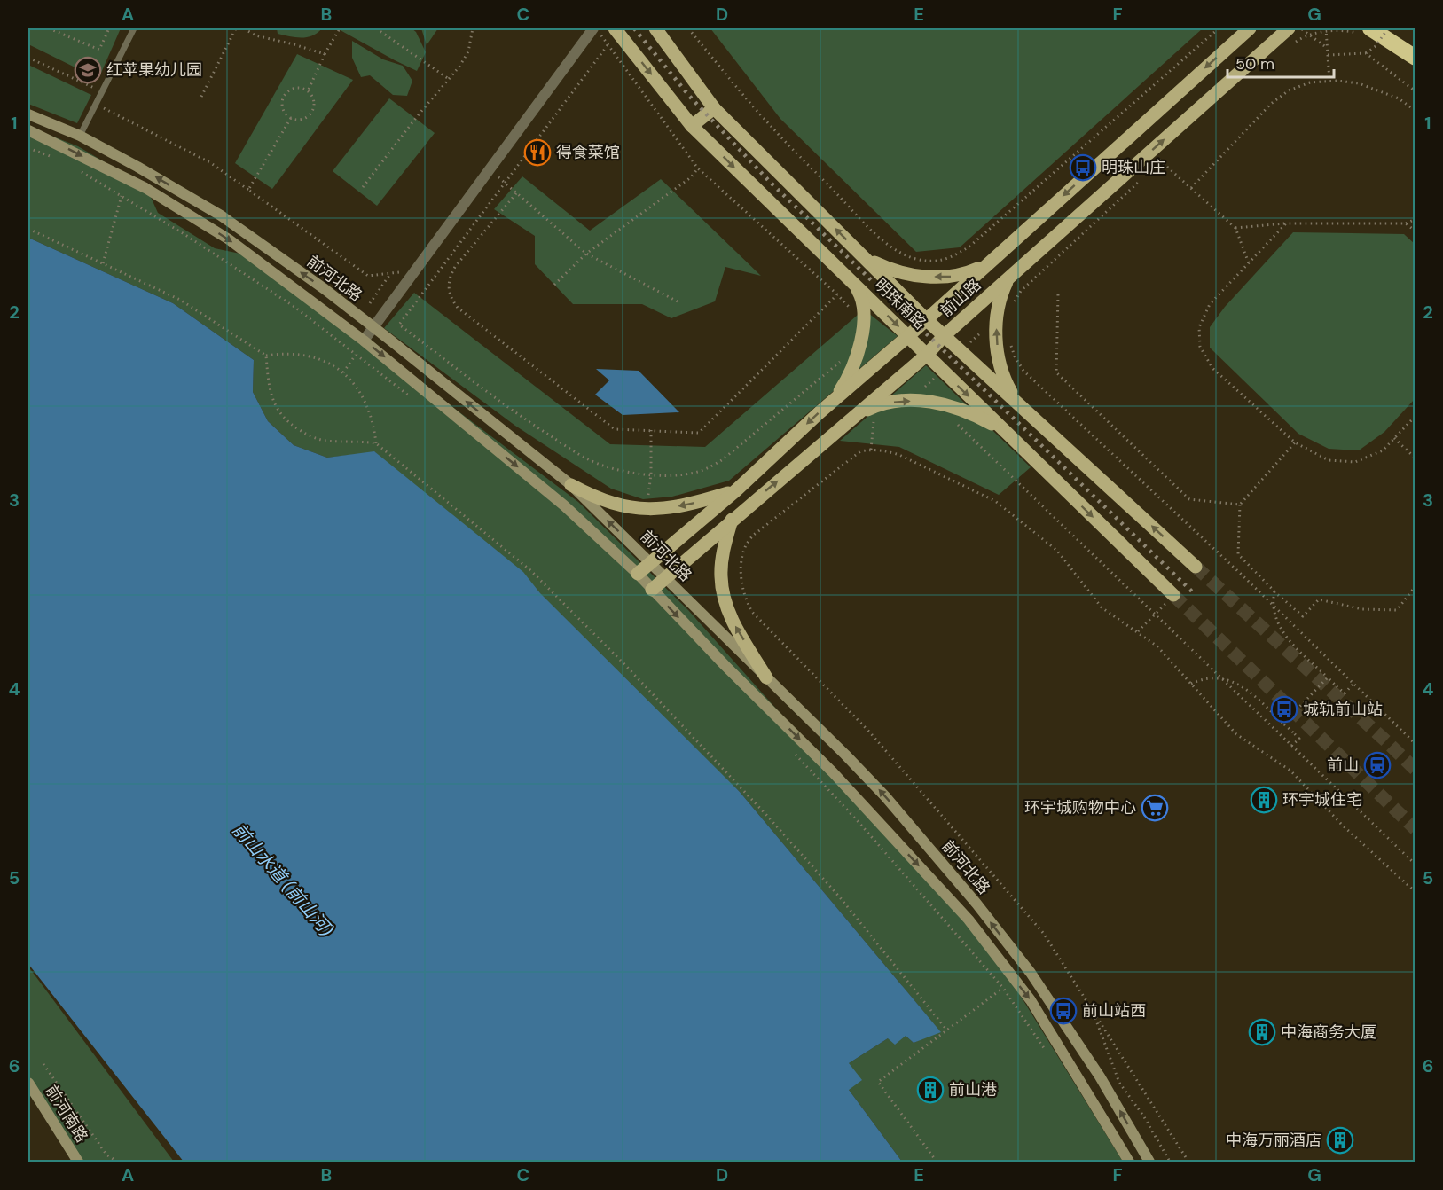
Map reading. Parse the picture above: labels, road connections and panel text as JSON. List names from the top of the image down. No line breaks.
{"streets":{"main road":["前河北路","前山路","明珠南路","前河南路"]},"crossings":[["前河北路","前山路"],["前山路","明珠南路"]],"water":["前山水道 (前山河)"],"places":{"school or university":["红苹果幼儿园"],"restaurant":["得食菜馆"],"bus stop":["明珠山庄","城轨前山站","前山站西"],"station":["前山"],"building":["环宇城住宅","中海商务大厦","前山港","中海万丽酒店"],"supermarket":["环宇城购物中心"]},"scale_bar":"50 m","grid":{"columns":["A","B","C","D","E","F","G"],"rows":["1","2","3","4","5","6"]}}
